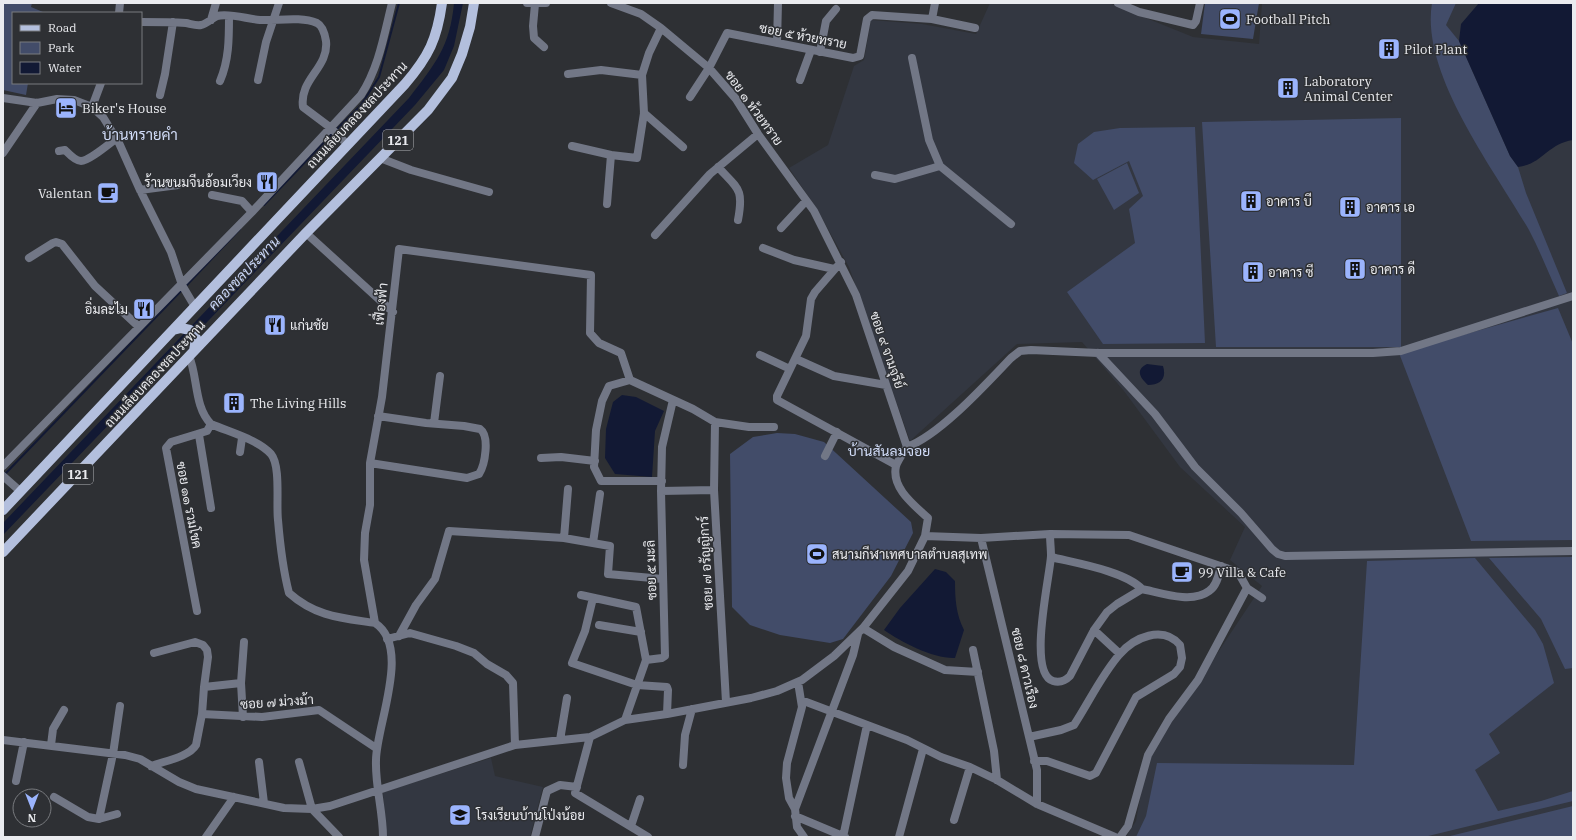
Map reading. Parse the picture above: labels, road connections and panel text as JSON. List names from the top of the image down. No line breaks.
{"streets":{"main road":["ถนนเลียบคลองชลประทาน","121"],"street":["ซอย ๕ ห้วยทราย","ซอย ๑ ห้วยทราย","เฟื่องฟ้า","ซอย ๙ จามจุรีย์","ซอย ๑๑ รวมโชค","ซอย ๗ อรัญญิการ์","ซอย ๕ มะลิ","ซอย ๘ ดาวเรือง","ซอย ๗ ม่วงม้า"]},"crossings":[["ซอย ๕ ห้วยทราย","ซอย ๑ ห้วยทราย"],["ซอย ๑ ห้วยทราย","ซอย ๙ จามจุรีย์"]],"districts":["บ้านทรายคำ","บ้านสันลมจอย"],"water":["คลองชลประทาน"],"places":{"sports":["Football Pitch","สนามกีฬาเทศบาลตำบลสุเทพ"],"building":["Pilot Plant","Laboratory Animal Center","อาคาร บี","อาคาร เอ","อาคาร ดี","อาคาร ซี","The Living Hills"],"hotel":["Biker's House"],"restaurant":["ร้านขนมจีนอ้อมเวียง","อิ่มละไม","แก่นชัย"],"cafe":["Valentan","99 Villa & Cafe"],"school or university":["โรงเรียนบ้านโป่งน้อย"]},"legend":["Road","Park","Water"],"north":"bottom"}
